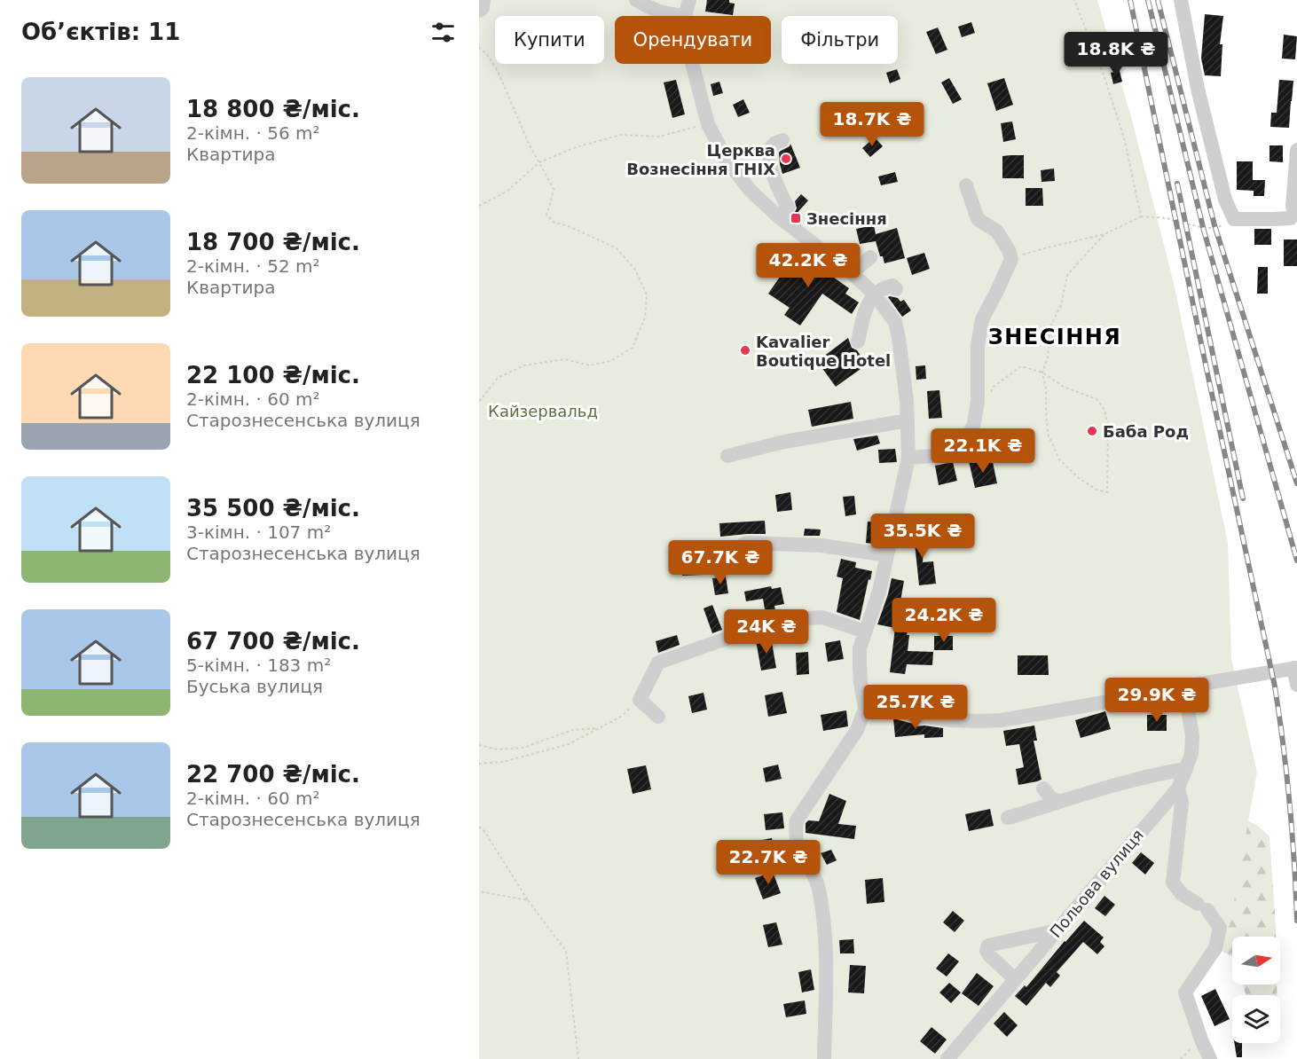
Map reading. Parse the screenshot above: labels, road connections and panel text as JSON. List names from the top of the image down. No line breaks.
{"streets":{"street":["Польова вулиця"]},"districts":["ЗНЕСІННЯ"],"parks":["Кайзервальд"],"places":{"other":["Церква Вознесіння ГНІХ","Kavalier Boutique Hotel","Баба Род"],"transit":["Знесіння"]},"north":"right","page":{"heading":"Об’єктів: 11","chip":["Купити","Орендувати","Фільтри"],"price":["18.8K ₴","18.7K ₴","42.2K ₴","22.1K ₴","35.5K ₴","67.7K ₴","24.2K ₴","24K ₴","29.9K ₴","25.7K ₴","22.7K ₴"],"list":[{"name":"18 800 ₴/міс.","note":"2-кімн. · 56 m² · Квартира"},{"name":"18 700 ₴/міс.","note":"2-кімн. · 52 m² · Квартира"},{"name":"22 100 ₴/міс.","note":"2-кімн. · 60 m² · Старознесенська вулиця"},{"name":"35 500 ₴/міс.","note":"3-кімн. · 107 m² · Старознесенська вулиця"},{"name":"67 700 ₴/міс.","note":"5-кімн. · 183 m² · Буська вулиця"},{"name":"22 700 ₴/міс.","note":"2-кімн. · 60 m² · Старознесенська вулиця"}]}}
